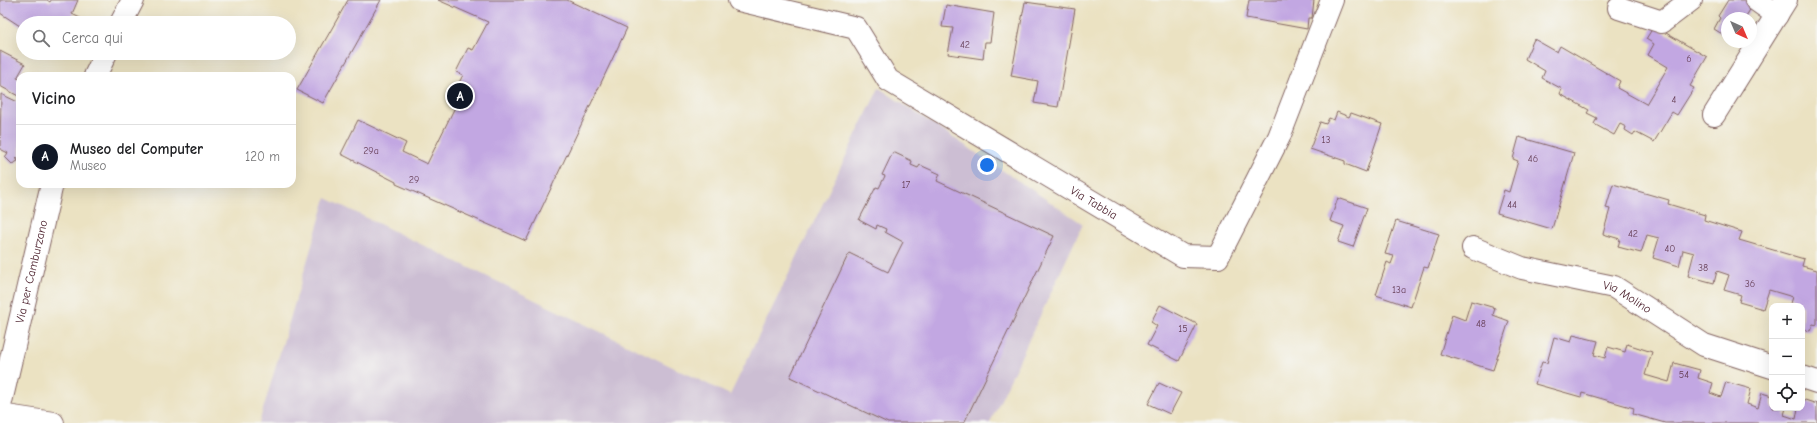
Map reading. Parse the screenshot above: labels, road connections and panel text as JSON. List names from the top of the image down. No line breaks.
{"streets":{"street":["Via Tabbia","Via per Camburzano","Via Molino"]},"house_numbers":["42","6","4","13","29a","46","29","17","44","42","40","38","36","13a","48","15","54"],"north":"bottom right","page":{"search":"Cerca qui","heading":"Vicino","pins":"A","list":[{"mark":"A","name":"Museo del Computer","note":"Museo","value":"120 m"}],"map_buttons":["+","−"]}}
